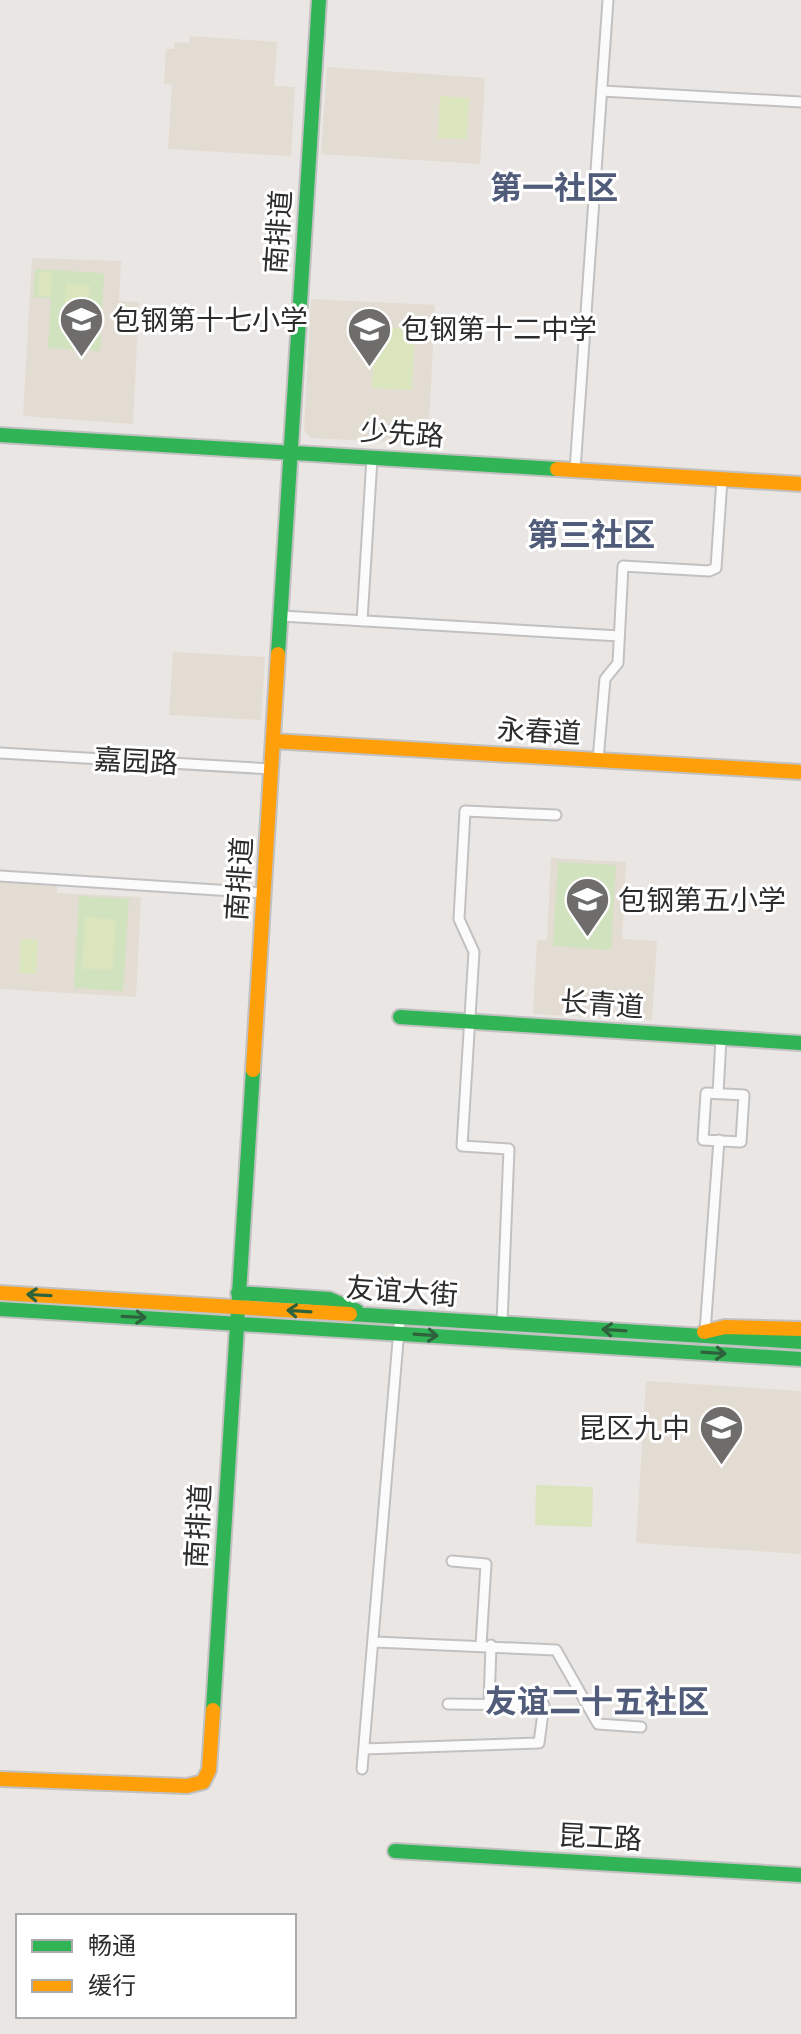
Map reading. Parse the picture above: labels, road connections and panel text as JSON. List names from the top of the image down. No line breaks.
{"streets":{"street":["南排道","少先路","永春道","嘉园路","长青道","友谊大街","昆工路"]},"crossings":[["南排道","少先路"],["南排道","永春道"],["南排道","嘉园路"],["南排道","友谊大街"]],"districts":["第一社区","第三社区","友谊二十五社区"],"places":{"school or university":["包钢第十七小学","包钢第十二中学","包钢第五小学","昆区九中"]},"legend":["畅通","缓行"]}
